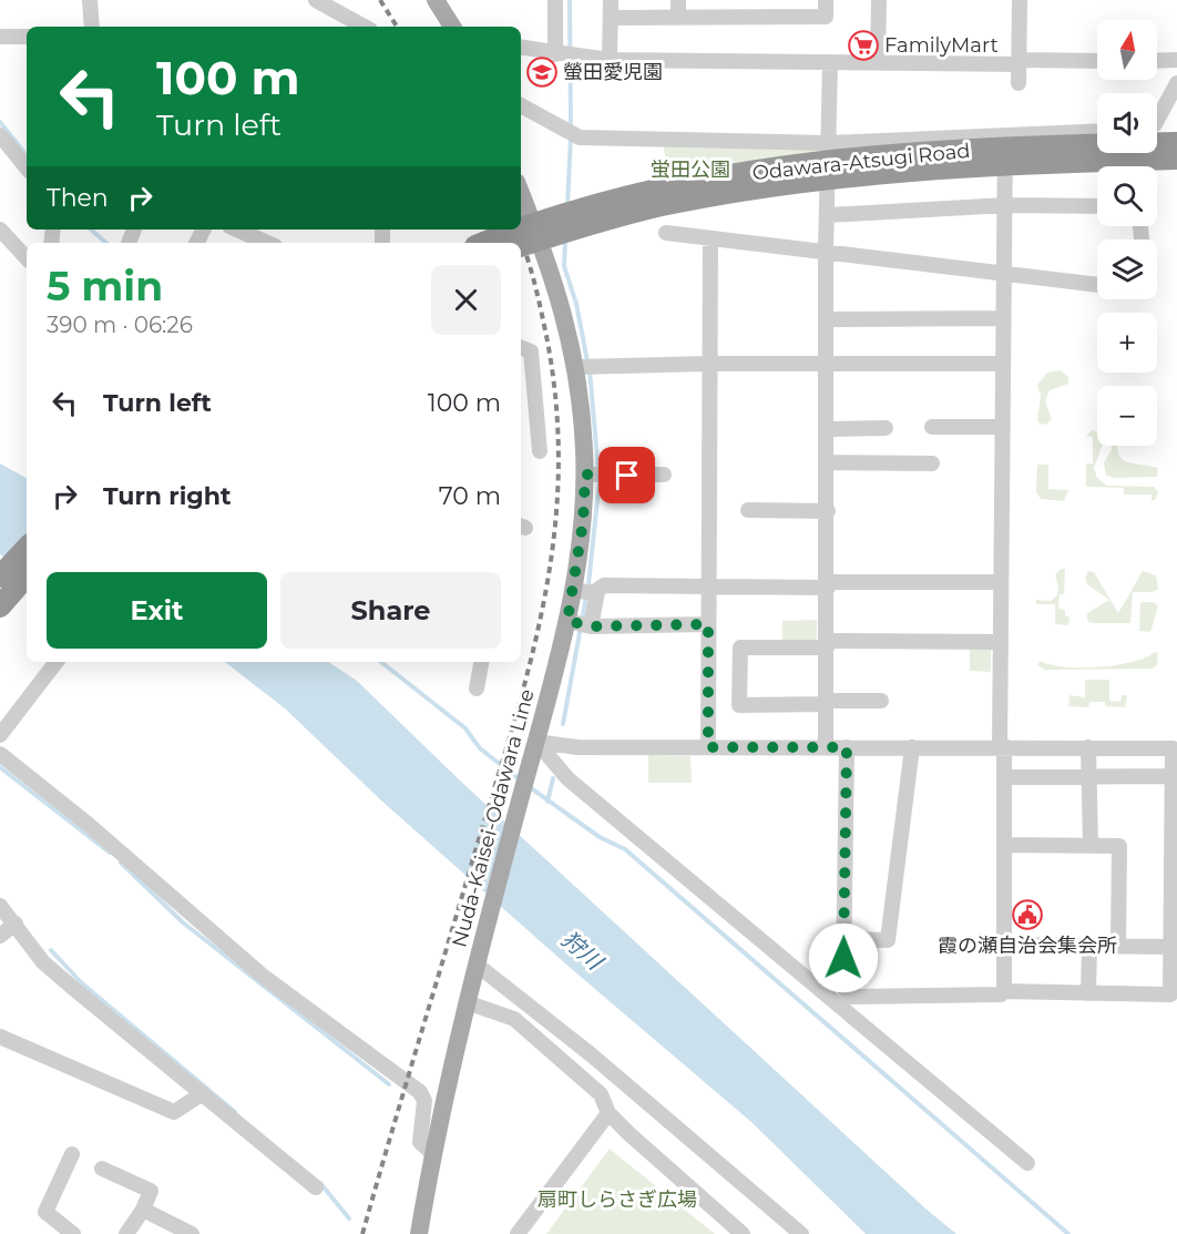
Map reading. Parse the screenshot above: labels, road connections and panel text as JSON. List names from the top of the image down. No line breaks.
{"streets":{"highway":["Odawara-Atsugi Road"],"main road":["Nuda-Kaisei-Odawara Line"]},"water":["狩川"],"parks":["蛍田公園","扇町しらさぎ広場"],"places":{"supermarket":["FamilyMart"],"school or university":["螢田愛児園"],"public building":["霞の瀬自治会集会所"]},"north":"top","page":{"map_buttons":["+","−"],"turn":["100 m","Turn left"],"then":"Then","heading":["5 min","390 m · 06:26"],"list":[{"name":"Turn left","value":"100 m"},{"name":"Turn right","value":"70 m"}],"buttons":["Exit","Share"]}}
